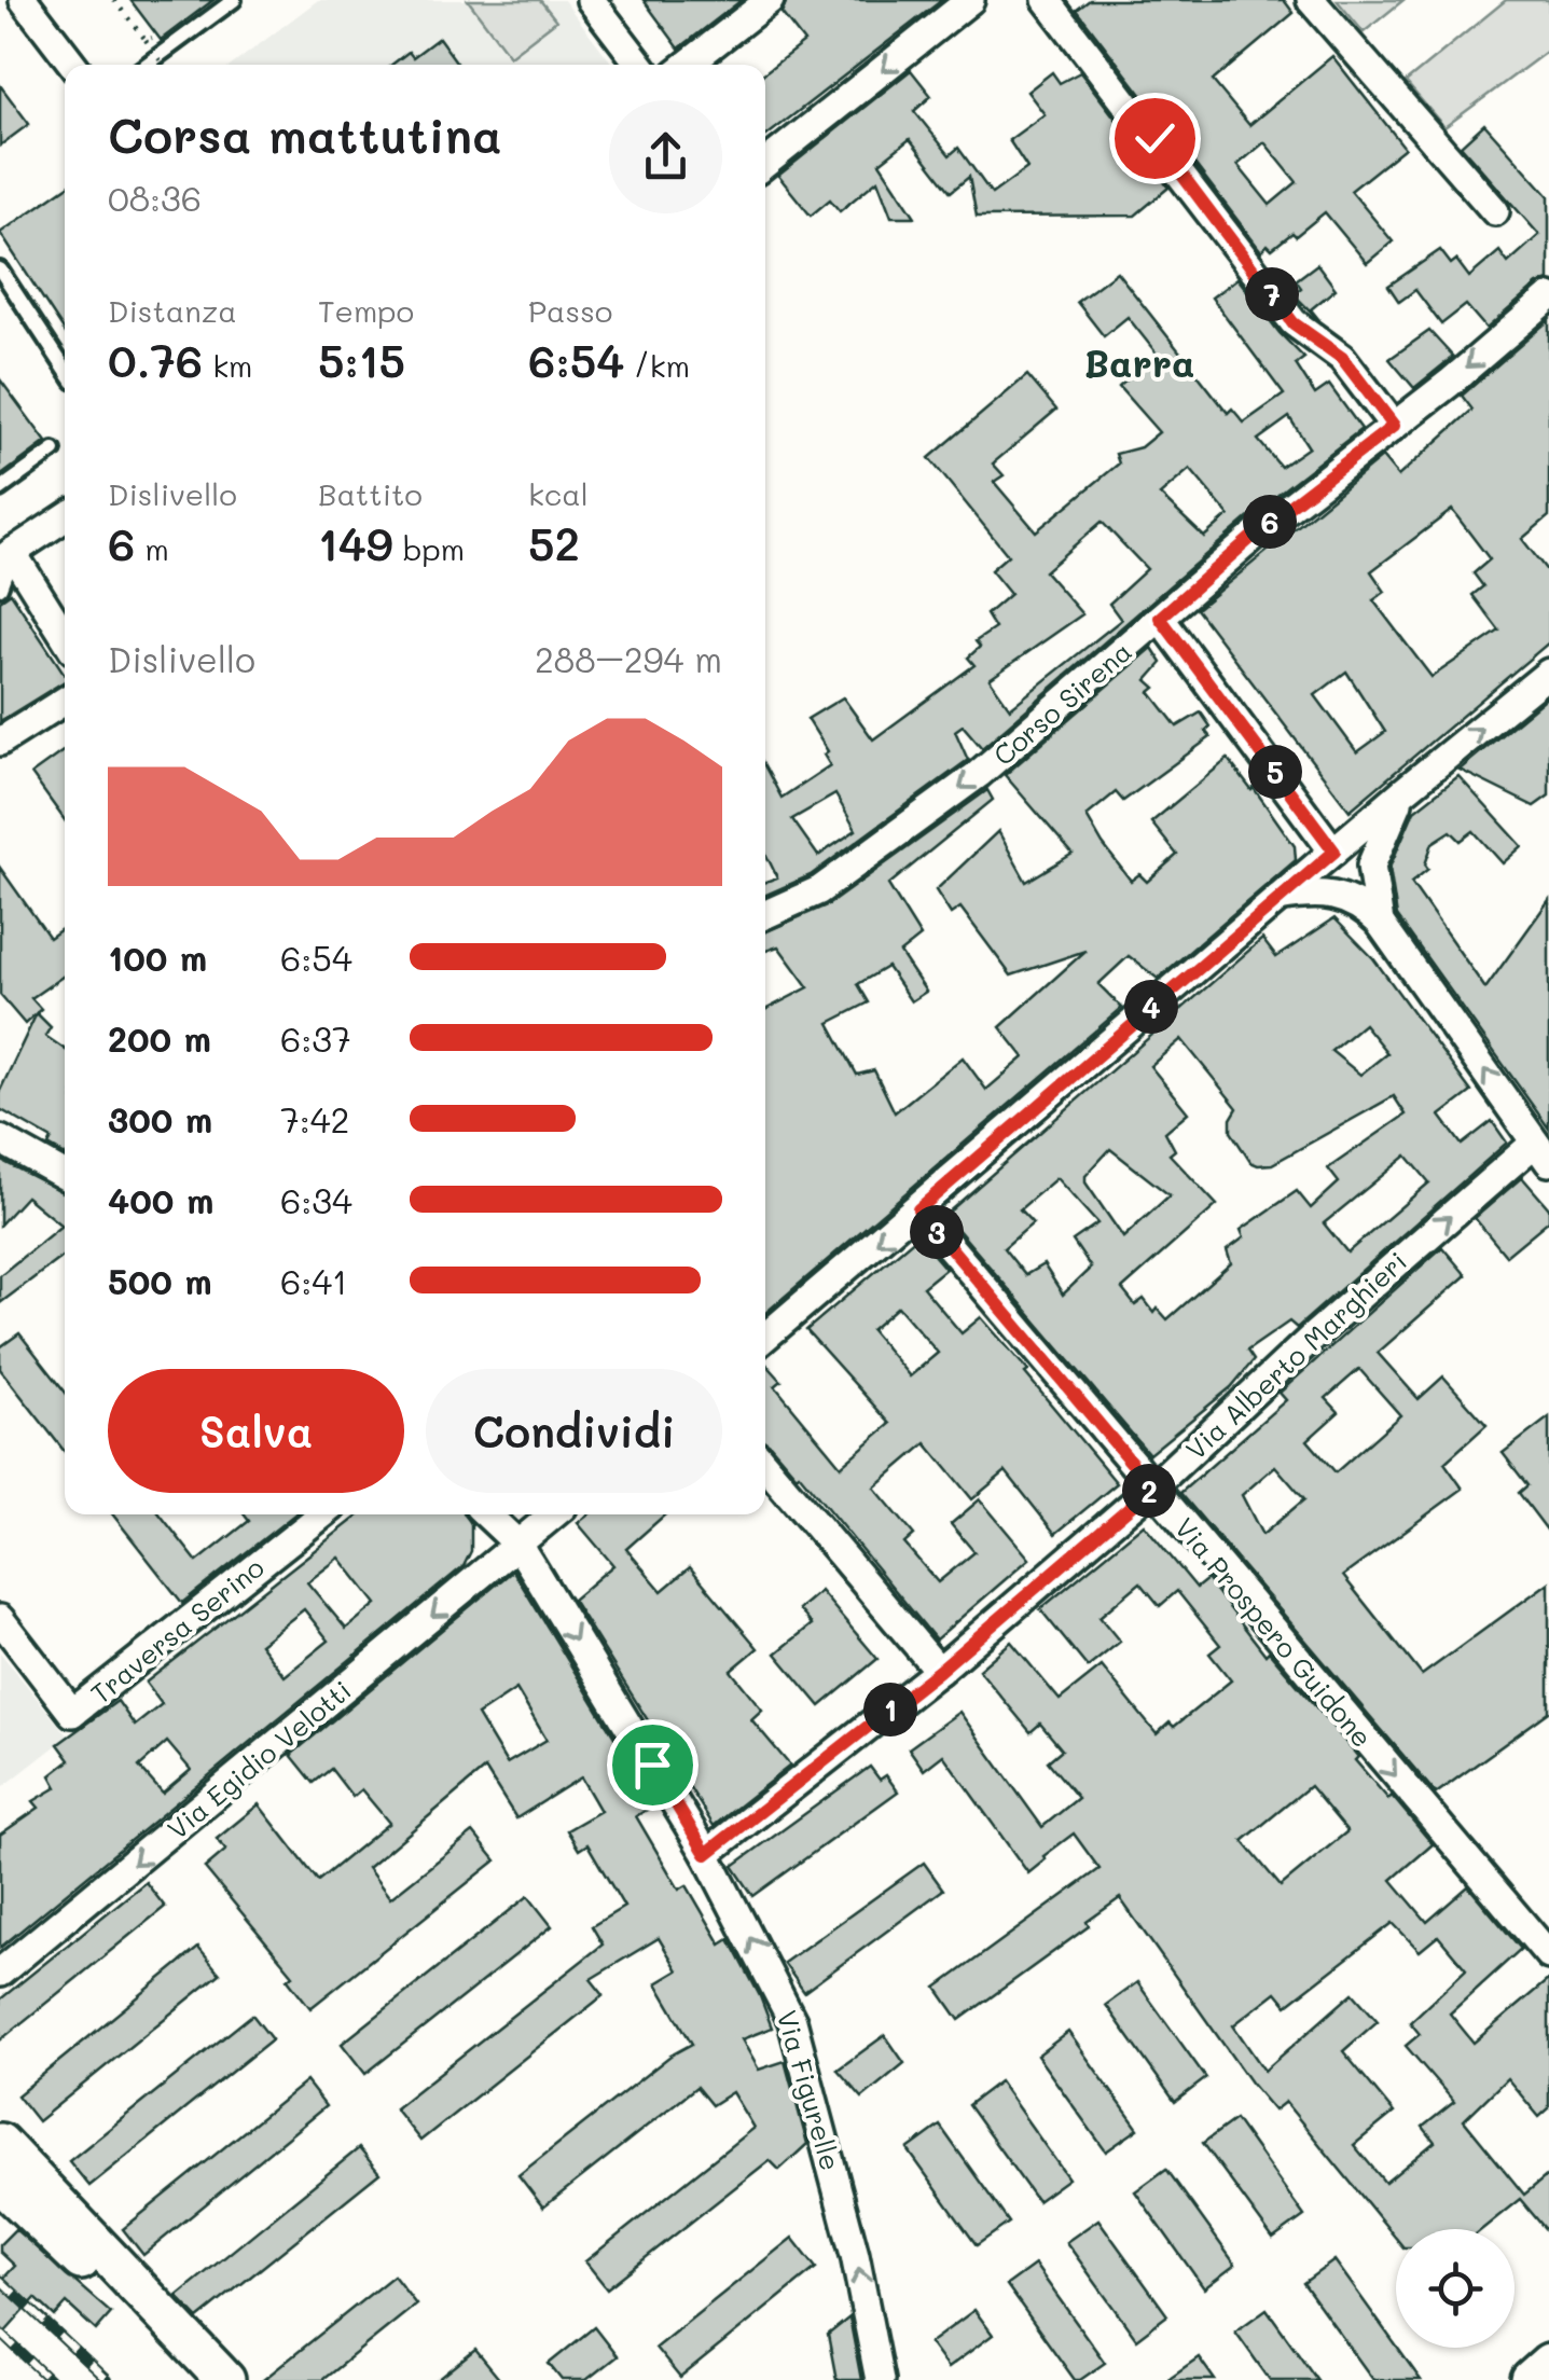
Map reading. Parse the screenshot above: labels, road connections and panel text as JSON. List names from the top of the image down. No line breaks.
{"streets":{"street":["Corso Sirena","Via Alberto Marghieri","Traversa Serino","Via Prospero Guidone","Via Egidio Velotti","Via Figurelle"]},"crossings":[["Via Alberto Marghieri","Via Prospero Guidone"],["Via Alberto Marghieri","Via Figurelle"],["Via Egidio Velotti","Via Figurelle"]],"one_way":["Corso Sirena","Via Alberto Marghieri","Via Prospero Guidone","Via Egidio Velotti"],"districts":["Barra"],"page":{"heading":["Corsa mattutina","08:36"],"stats":[["Distanza","0.76 km"],["Tempo","5:15"],["Passo","6:54 /km"],["Dislivello","6 m"],["Battito","149 bpm"],["kcal","52"]],"pins":["7","6","5","4","3","2","1"],"chart":["Dislivello","288–294 m"],"list":[{"name":"100 m","note":"6:54"},{"name":"200 m","note":"6:37"},{"name":"300 m","note":"7:42"},{"name":"400 m","note":"6:34"},{"name":"500 m","note":"6:41"}],"buttons":["Salva","Condividi"]}}
